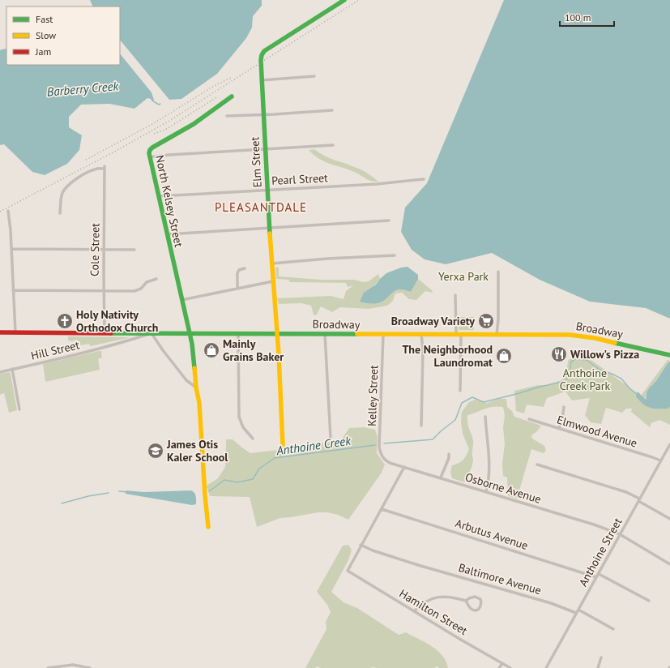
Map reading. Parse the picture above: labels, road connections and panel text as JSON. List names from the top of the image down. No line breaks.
{"streets":{"street":["Elm Street","Pearl Street","North Kelsey Street","Cole Street","Broadway","Hill Street","Kelley Street","Elmwood Avenue","Osborne Avenue","Arbutus Avenue","Anthoine Street","Baltimore Avenue","Hamilton Street"]},"crossings":[["Elm Street","Pearl Street"],["Elm Street","Broadway"],["Pearl Street","North Kelsey Street"],["North Kelsey Street","Broadway"],["Cole Street","Broadway"],["Broadway","Hill Street"],["Broadway","Kelley Street"],["Kelley Street","Osborne Avenue"],["Elmwood Avenue","Anthoine Street"],["Osborne Avenue","Anthoine Street"],["Arbutus Avenue","Anthoine Street"],["Anthoine Street","Baltimore Avenue"],["Baltimore Avenue","Hamilton Street"]],"districts":["PLEASANTDALE"],"water":["Barberry Creek","Anthoine Creek"],"parks":["Yerxa Park","Anthoine Creek Park"],"places":{"church":["Holy Nativity Orthodox Church"],"supermarket":["Broadway Variety"],"shop":["Mainly Grains Baker","The Neighborhood Laundromat"],"restaurant":["Willow's Pizza"],"school or university":["James Otis Kaler School"]},"legend":["Fast","Slow","Jam"],"scale_bar":"100 m"}
